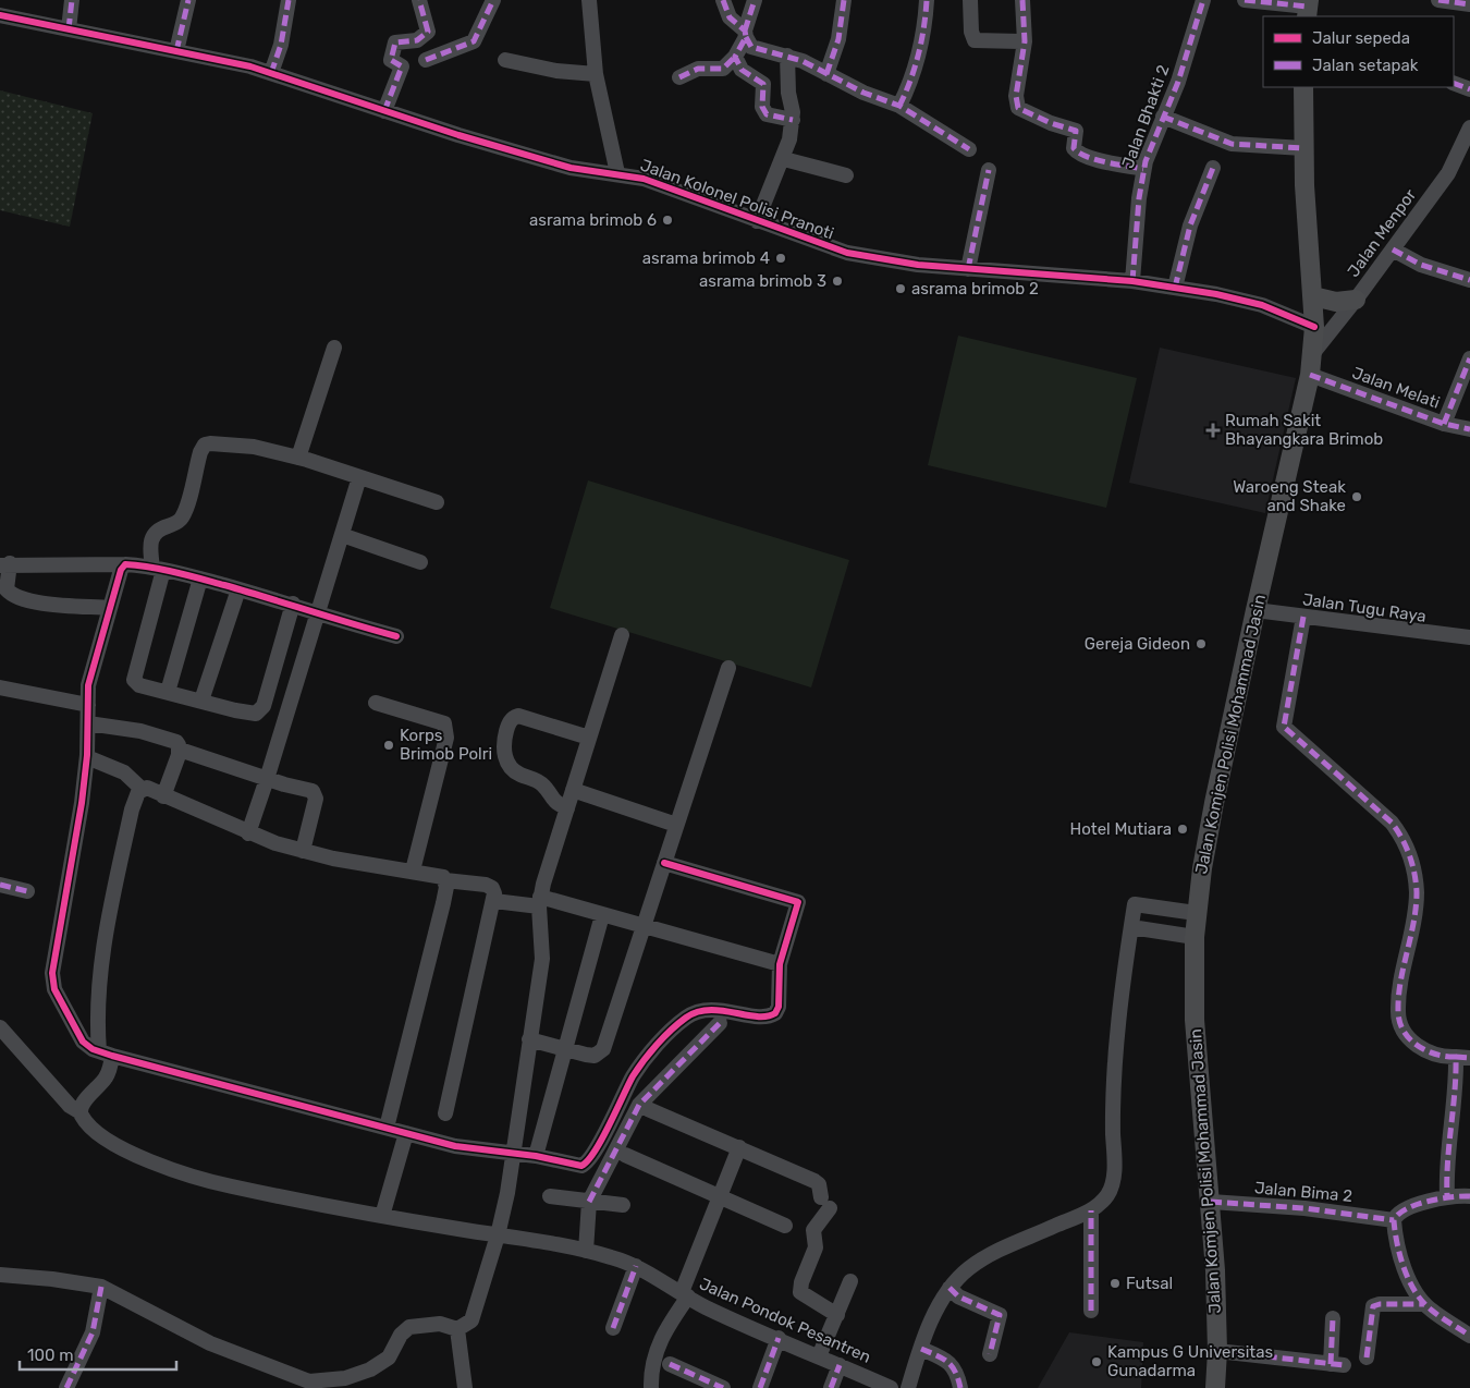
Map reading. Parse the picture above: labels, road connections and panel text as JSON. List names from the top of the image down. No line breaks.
{"streets":{"main road":["Jalan Komjen Polisi Mohammad Jasin"],"street":["Jalan Bhakti 2","Jalan Kolonel Polisi Pranoti","Jalan Menpor","Jalan Melati","Jalan Tugu Raya","Jalan Bima 2","Jalan Pondok Pesantren"]},"crossings":[["Jalan Bhakti 2","Jalan Kolonel Polisi Pranoti"],["Jalan Kolonel Polisi Pranoti","Jalan Komjen Polisi Mohammad Jasin"],["Jalan Menpor","Jalan Komjen Polisi Mohammad Jasin"],["Jalan Melati","Jalan Komjen Polisi Mohammad Jasin"],["Jalan Tugu Raya","Jalan Komjen Polisi Mohammad Jasin"],["Jalan Komjen Polisi Mohammad Jasin","Jalan Bima 2"]],"places":{"other":["asrama brimob 6","asrama brimob 4","asrama brimob 3","asrama brimob 2","Waroeng Steak and Shake","Gereja Gideon","Korps Brimob Polri","Hotel Mutiara","Futsal","Kampus G Universitas Gunadarma"],"health":["Rumah Sakit Bhayangkara Brimob"]},"legend":["Jalur sepeda","Jalan setapak"],"scale_bar":"100 m"}
